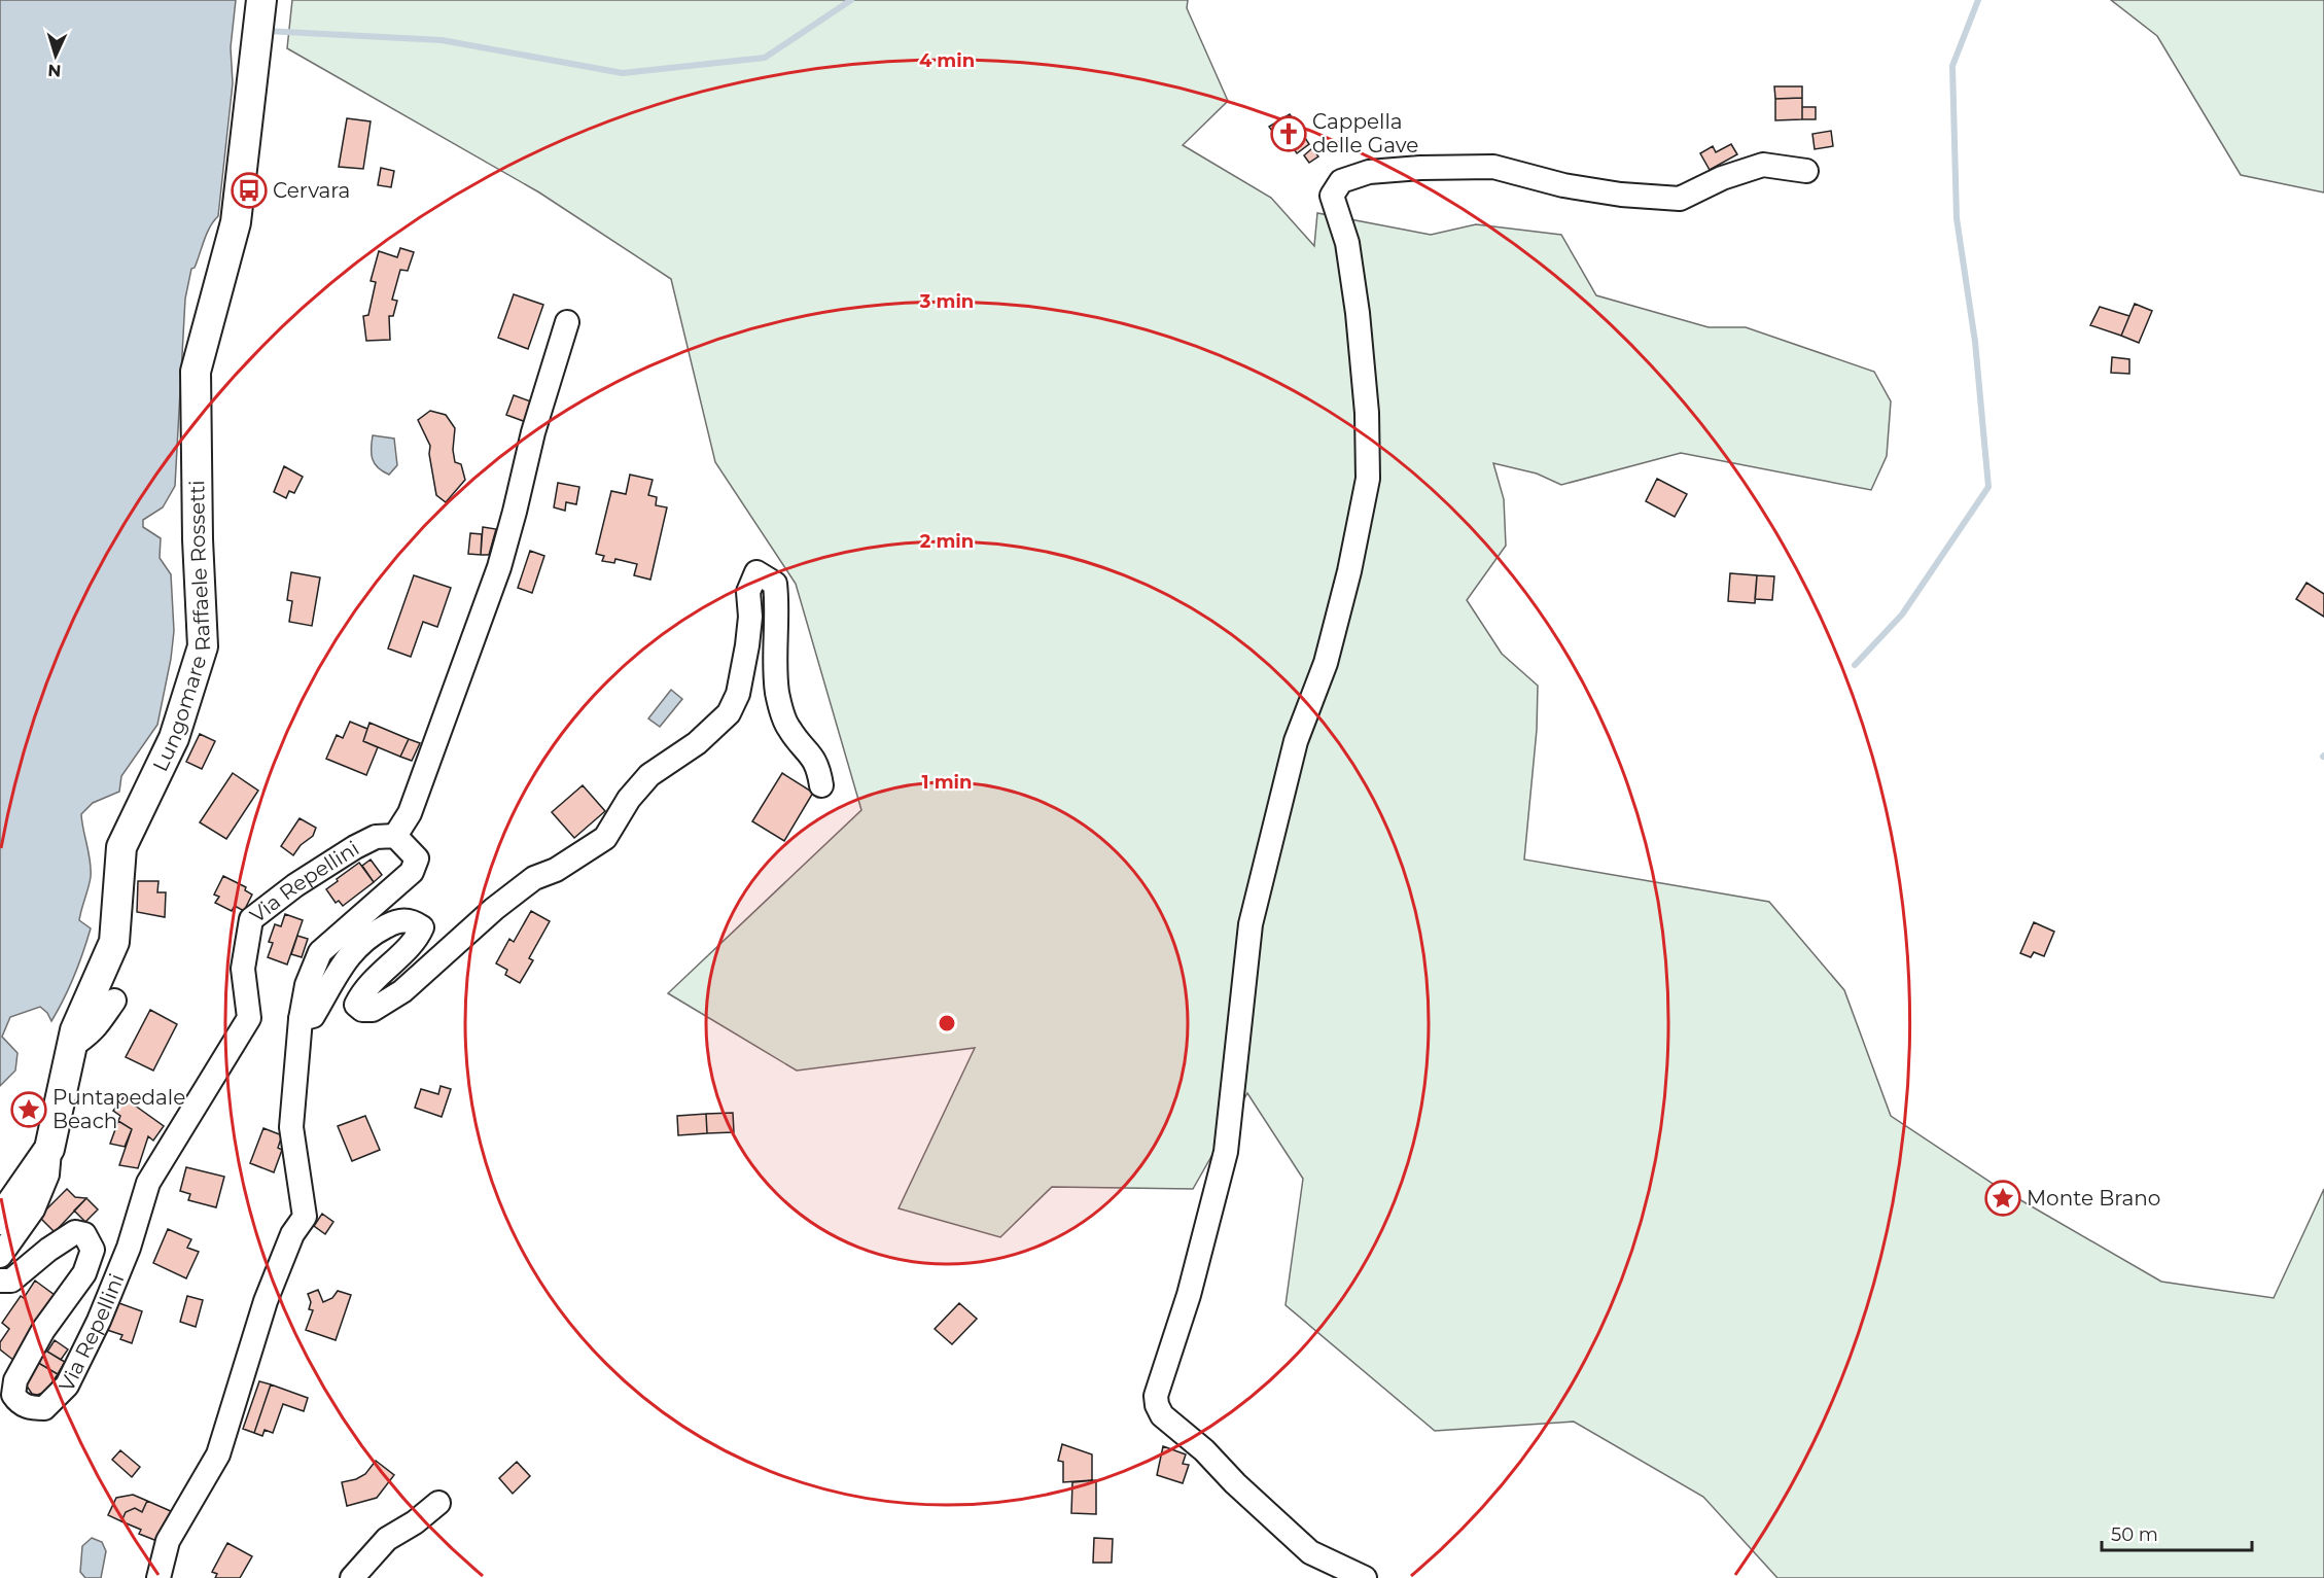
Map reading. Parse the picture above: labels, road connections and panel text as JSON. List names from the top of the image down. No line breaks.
{"streets":{"main road":["Lungomare Raffaele Rossetti"],"street":["Via Repellini"]},"places":{"church":["Cappella delle Gave"],"bus stop":["Cervara"],"place":["Puntapedale Beach","Monte Brano"]},"scale_bar":"50 m","north":"bottom","rings":["4 min","3 min","2 min","1 min"]}
